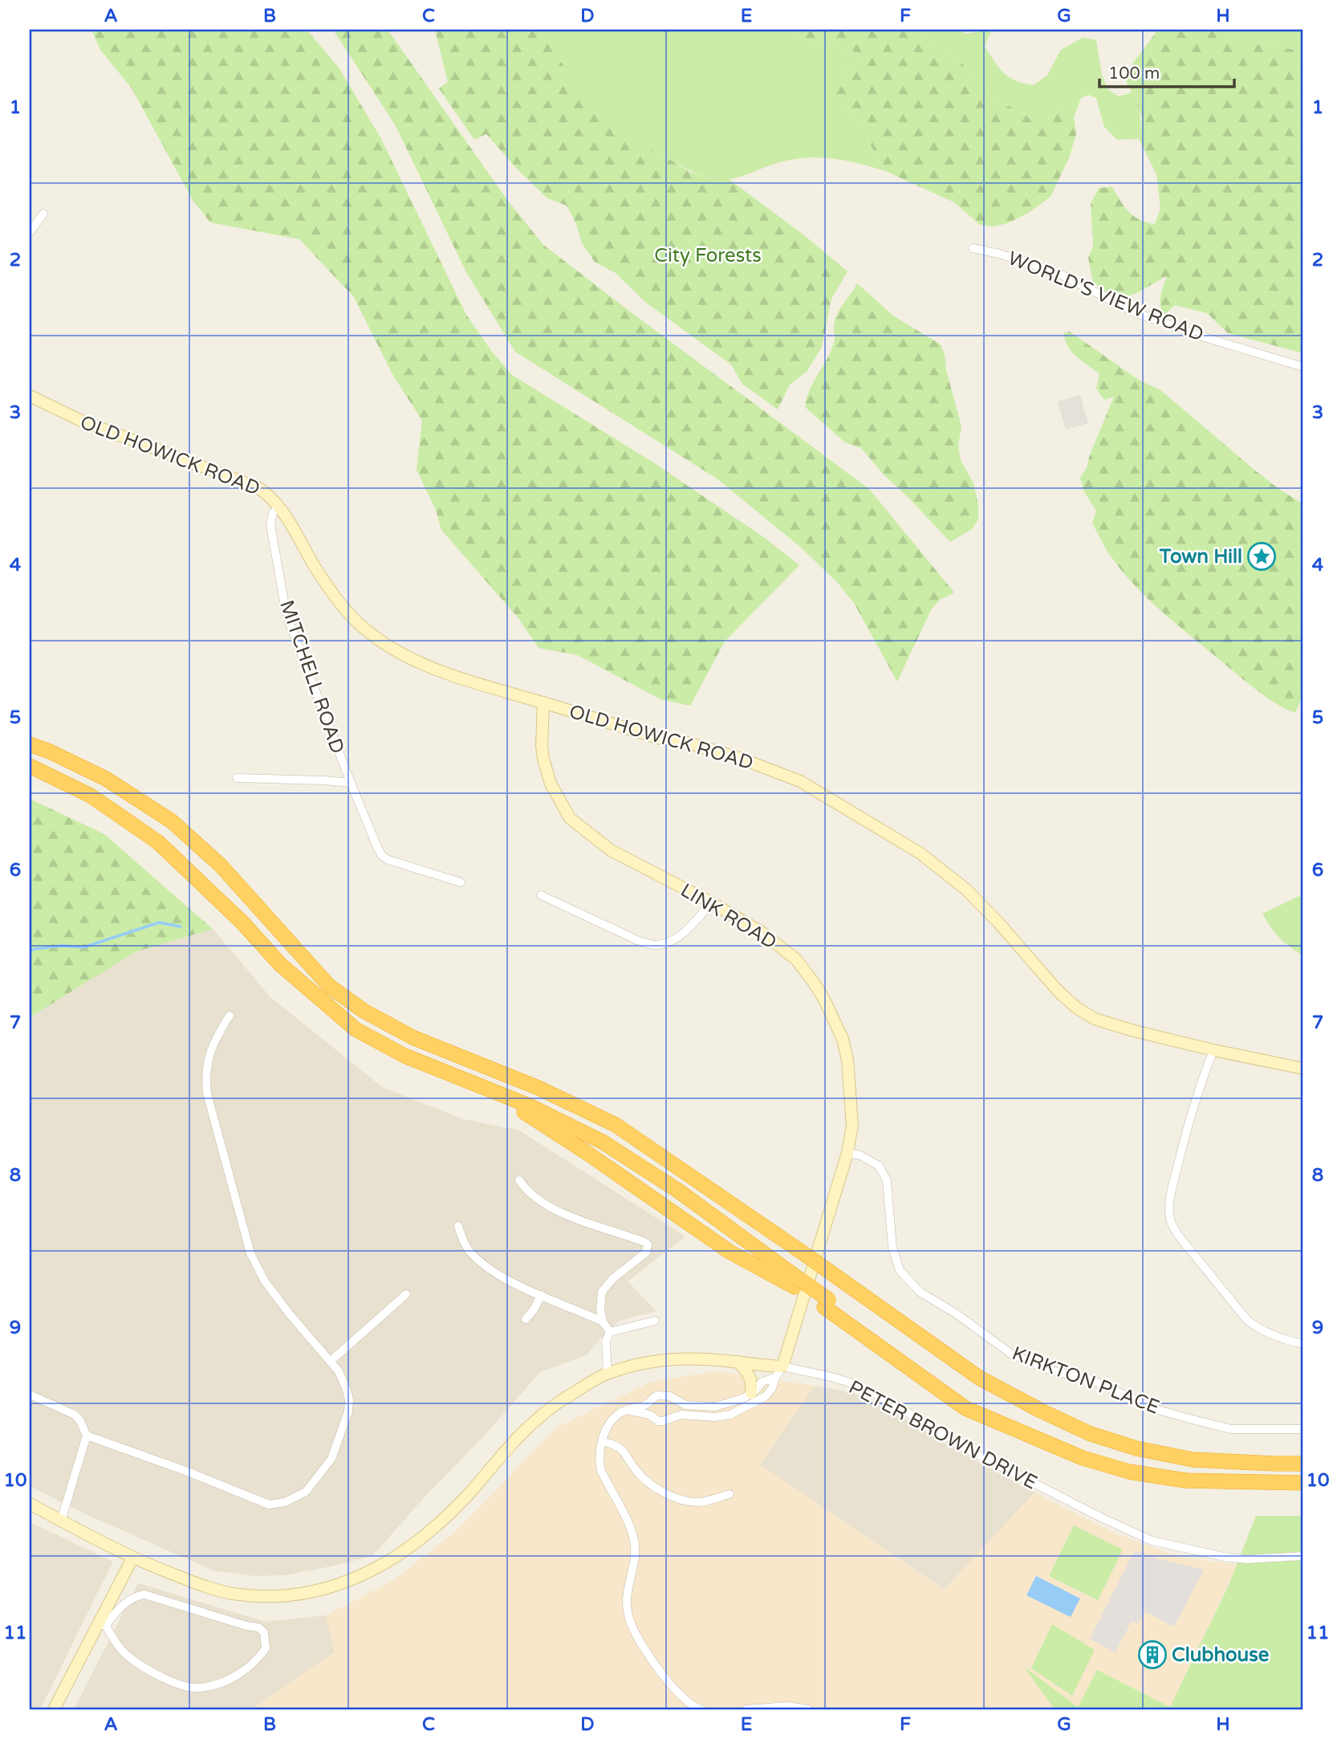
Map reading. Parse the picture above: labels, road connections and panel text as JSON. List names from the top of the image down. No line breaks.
{"streets":{"street":["WORLD'S VIEW ROAD","OLD HOWICK ROAD","MITCHELL ROAD","LINK ROAD","KIRKTON PLACE","PETER BROWN DRIVE"]},"crossings":[["OLD HOWICK ROAD","MITCHELL ROAD"],["OLD HOWICK ROAD","LINK ROAD"],["LINK ROAD","KIRKTON PLACE"],["LINK ROAD","PETER BROWN DRIVE"]],"parks":["City Forests"],"places":{"place":["Town Hill"],"building":["Clubhouse"]},"scale_bar":"100 m","grid":{"columns":["A","B","C","D","E","F","G","H"],"rows":["1","2","3","4","5","6","7","8","9","10","11"]}}
